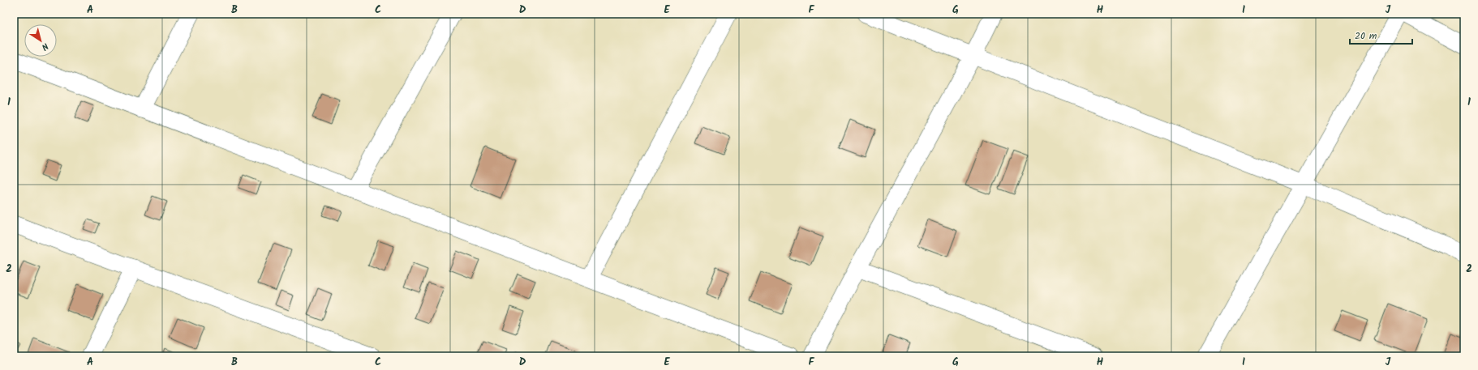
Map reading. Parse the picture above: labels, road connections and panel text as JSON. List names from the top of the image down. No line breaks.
{"scale_bar":"20 m","north":"bottom right","grid":{"columns":["A","B","C","D","E","F","G","H","I","J"],"rows":["1","2"]}}
